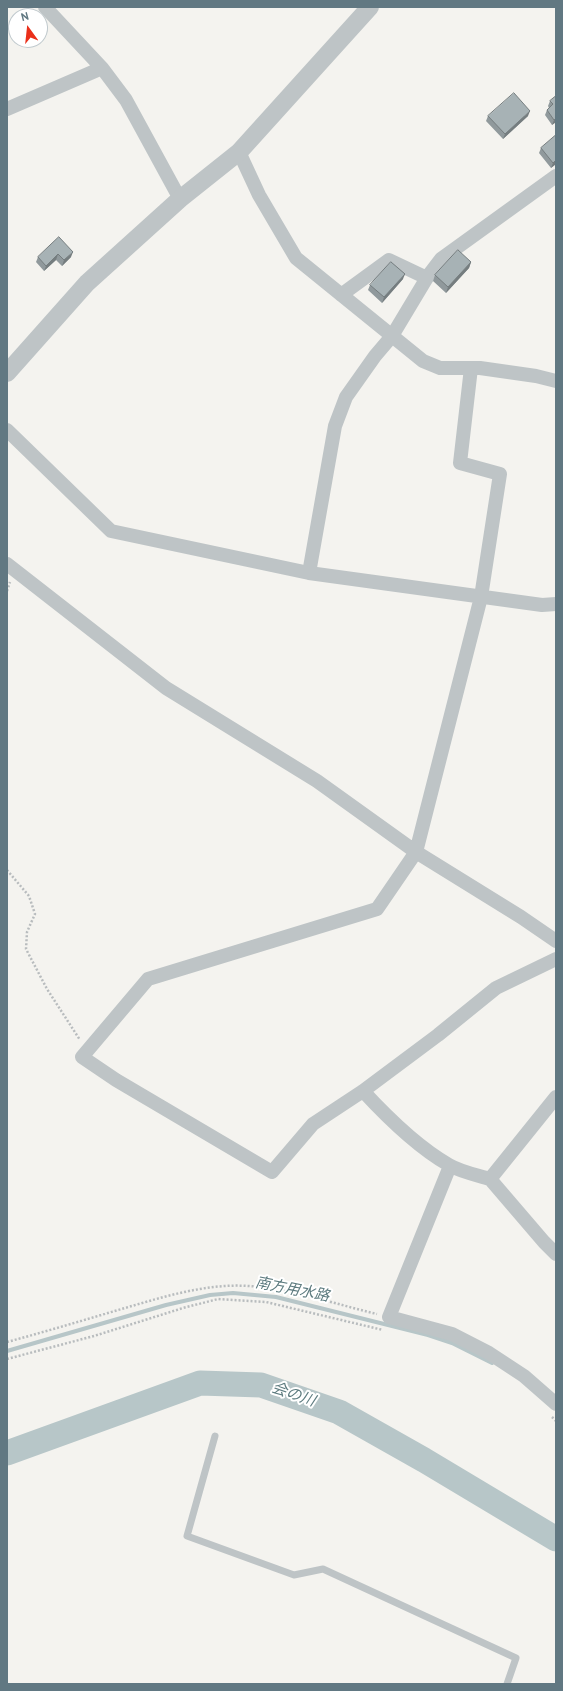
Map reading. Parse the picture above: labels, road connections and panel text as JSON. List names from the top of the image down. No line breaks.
{"water":["南方用水路","会の川"],"north":"top"}
